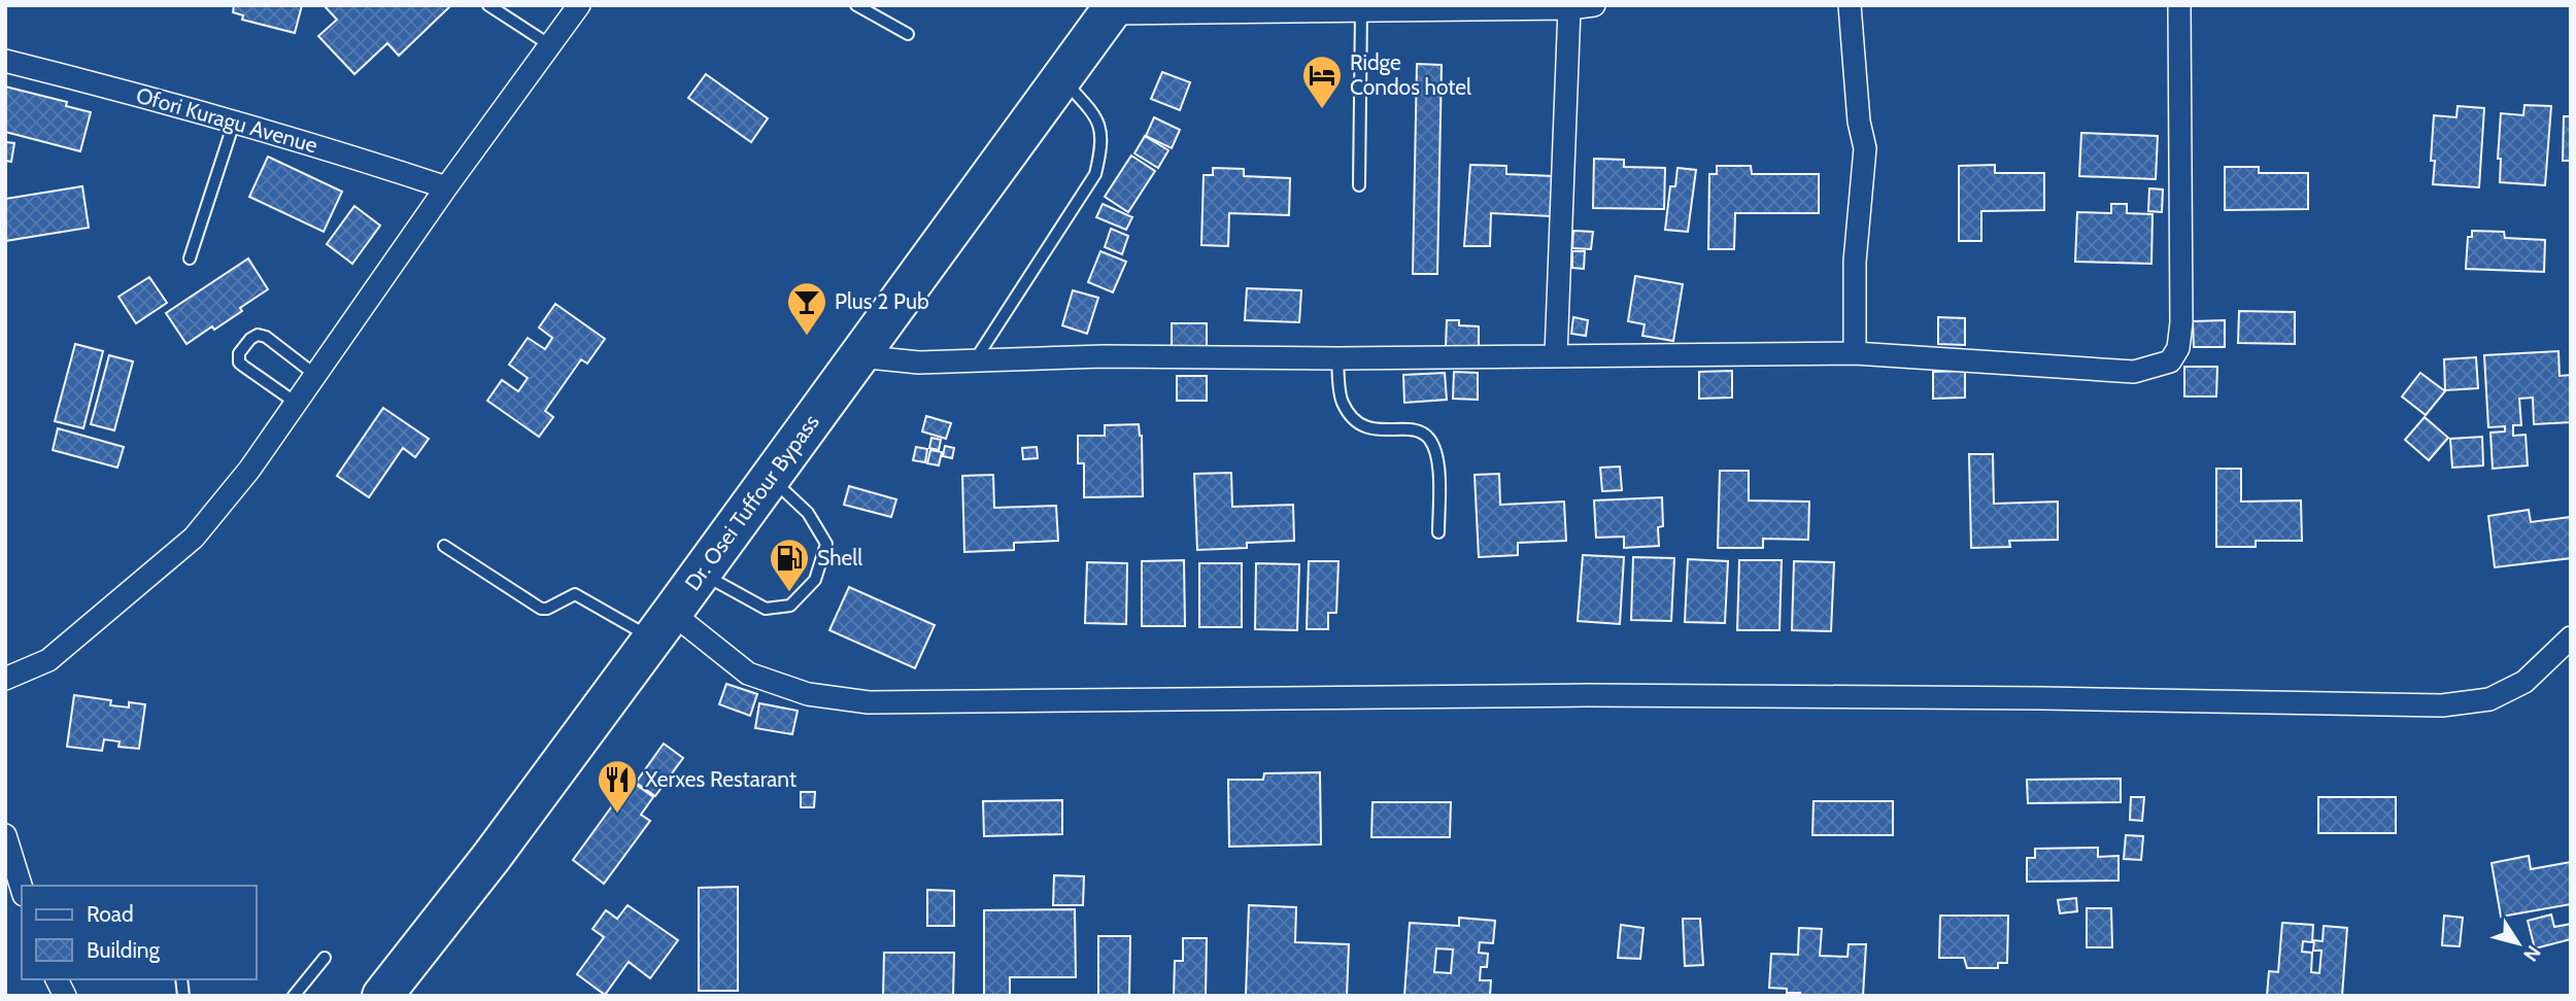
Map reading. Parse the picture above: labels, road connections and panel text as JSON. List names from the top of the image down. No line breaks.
{"streets":{"highway":["Dr. Osei Tuffour Bypass"],"street":["Ofori Kuragu Avenue"]},"places":{"hotel":["Ridge Condos hotel"],"bar":["Plus 2 Pub"],"fuel station":["Shell"],"restaurant":["Xerxes Restarant"]},"legend":["Road","Building"],"north":"bottom right"}
